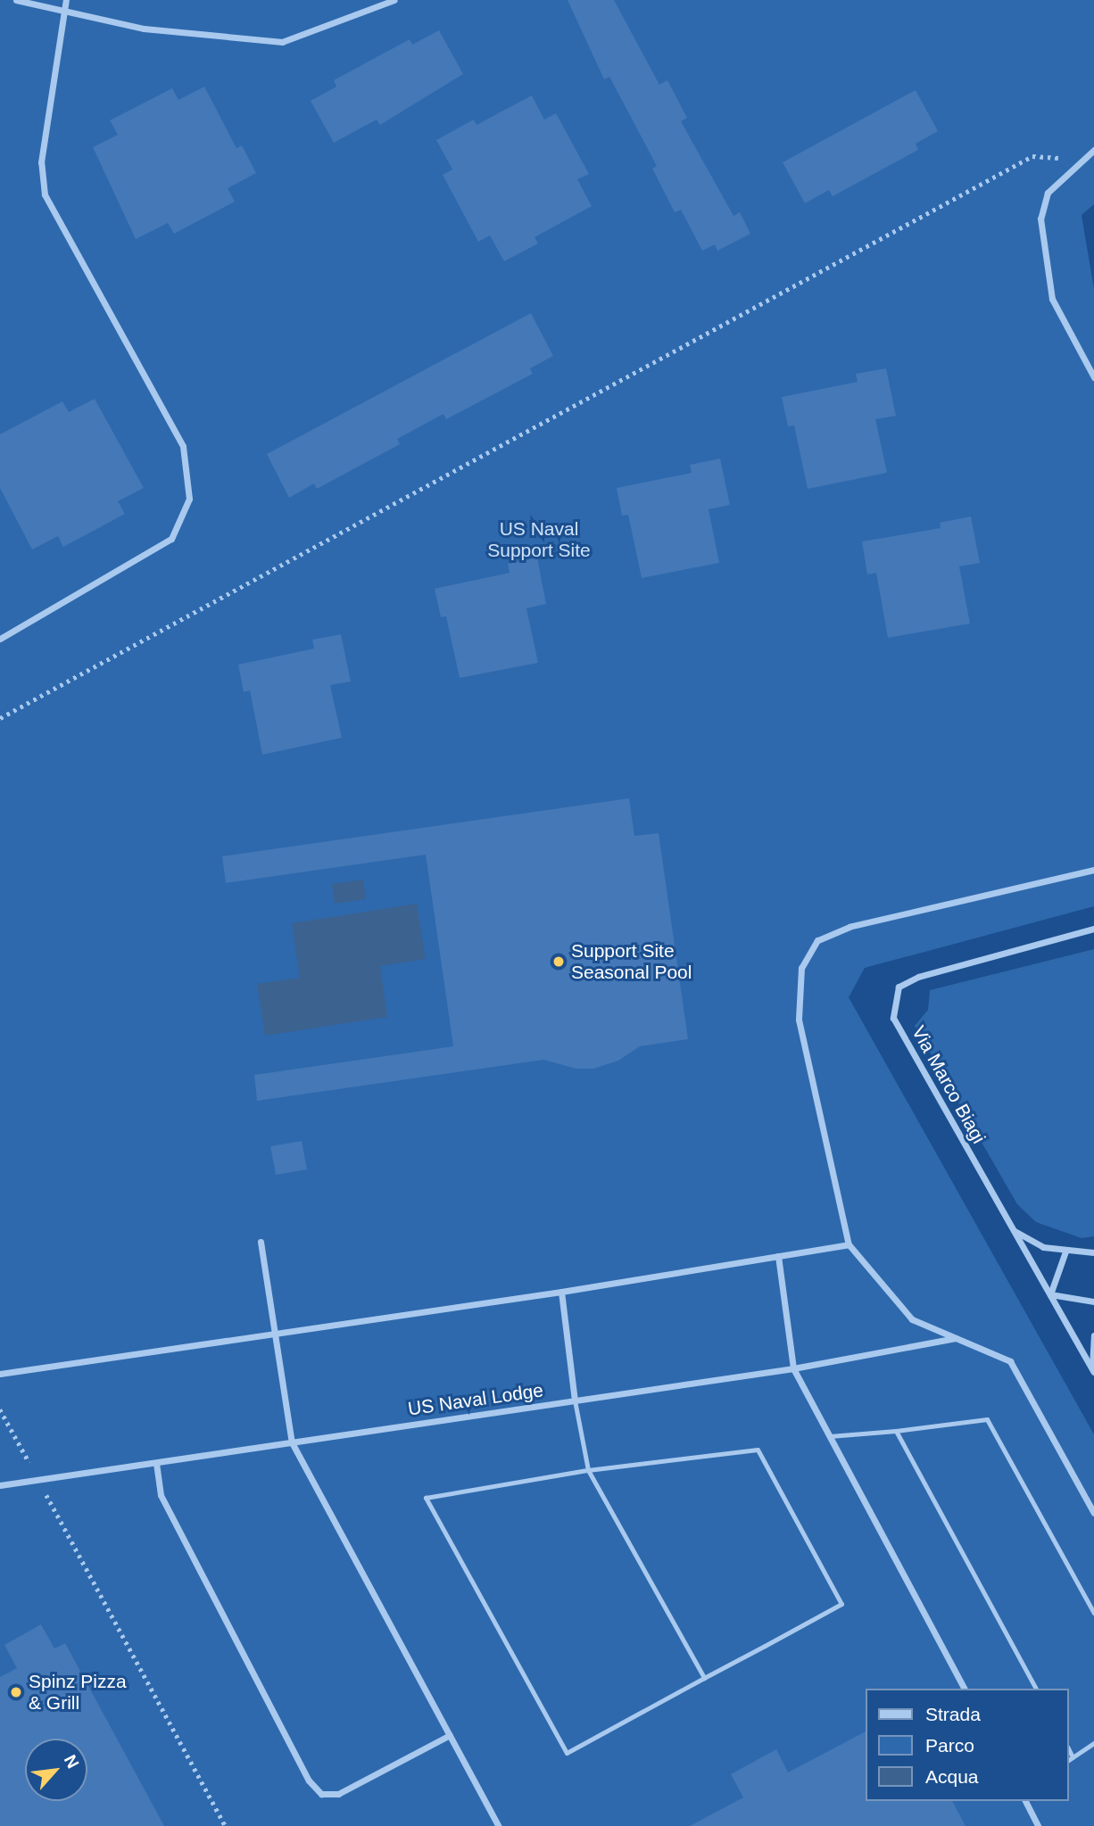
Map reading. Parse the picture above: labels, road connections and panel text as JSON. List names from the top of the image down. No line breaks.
{"streets":{"street":["Via Marco Biagi","US Naval Lodge"]},"parks":["US Naval Support Site"],"places":["Support Site Seasonal Pool","Spinz Pizza & Grill"],"legend":["Strada","Parco","Acqua"],"north":"top right"}
